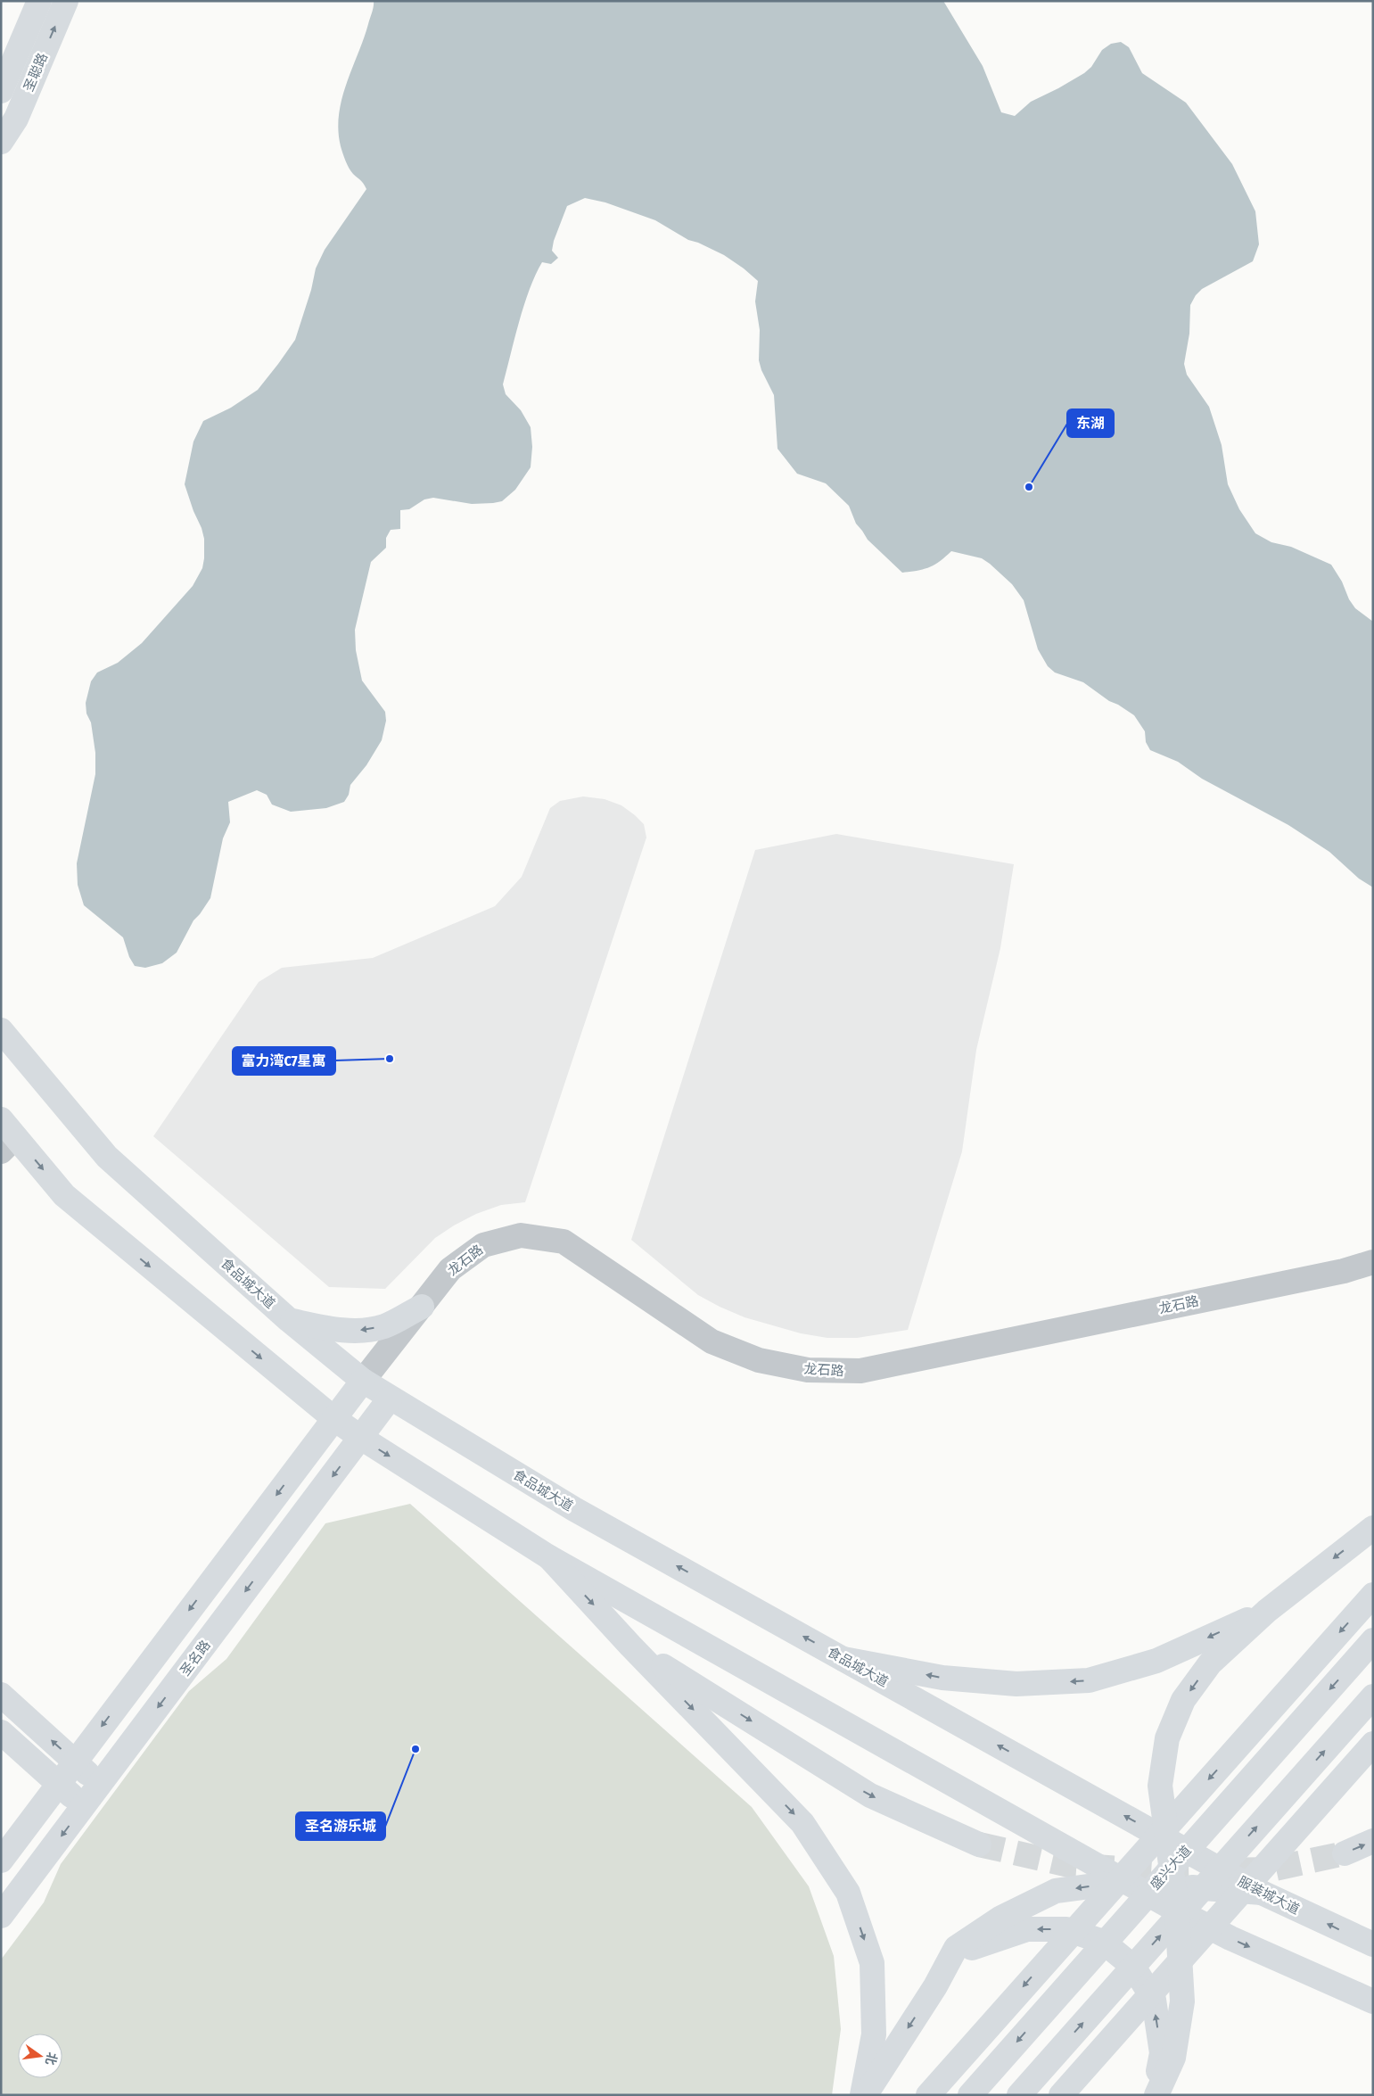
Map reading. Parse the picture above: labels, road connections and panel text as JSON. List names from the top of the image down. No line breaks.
{"streets":{"main road":["圣聪路","食品城大道","圣名路","盛兴大道","服装城大道"],"street":["龙石路"]},"crossings":[["龙石路","食品城大道"],["食品城大道","圣名路"],["食品城大道","服装城大道"]],"places":["东湖","富力湾C7星寓","圣名游乐城"],"north":"right"}
